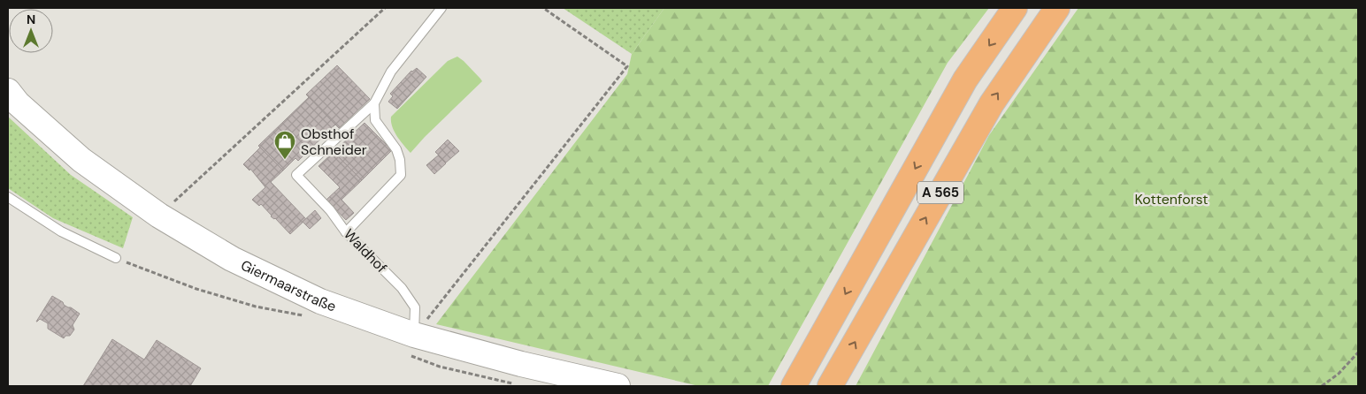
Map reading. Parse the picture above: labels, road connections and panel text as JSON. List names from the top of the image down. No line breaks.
{"streets":{"highway":["A 565"],"main road":["Giermaarstraße"],"lane":["Waldhof"]},"crossings":[["Waldhof","Giermaarstraße"]],"parks":["Kottenforst"],"places":{"shop":["Obsthof Schneider"]},"north":"top"}
